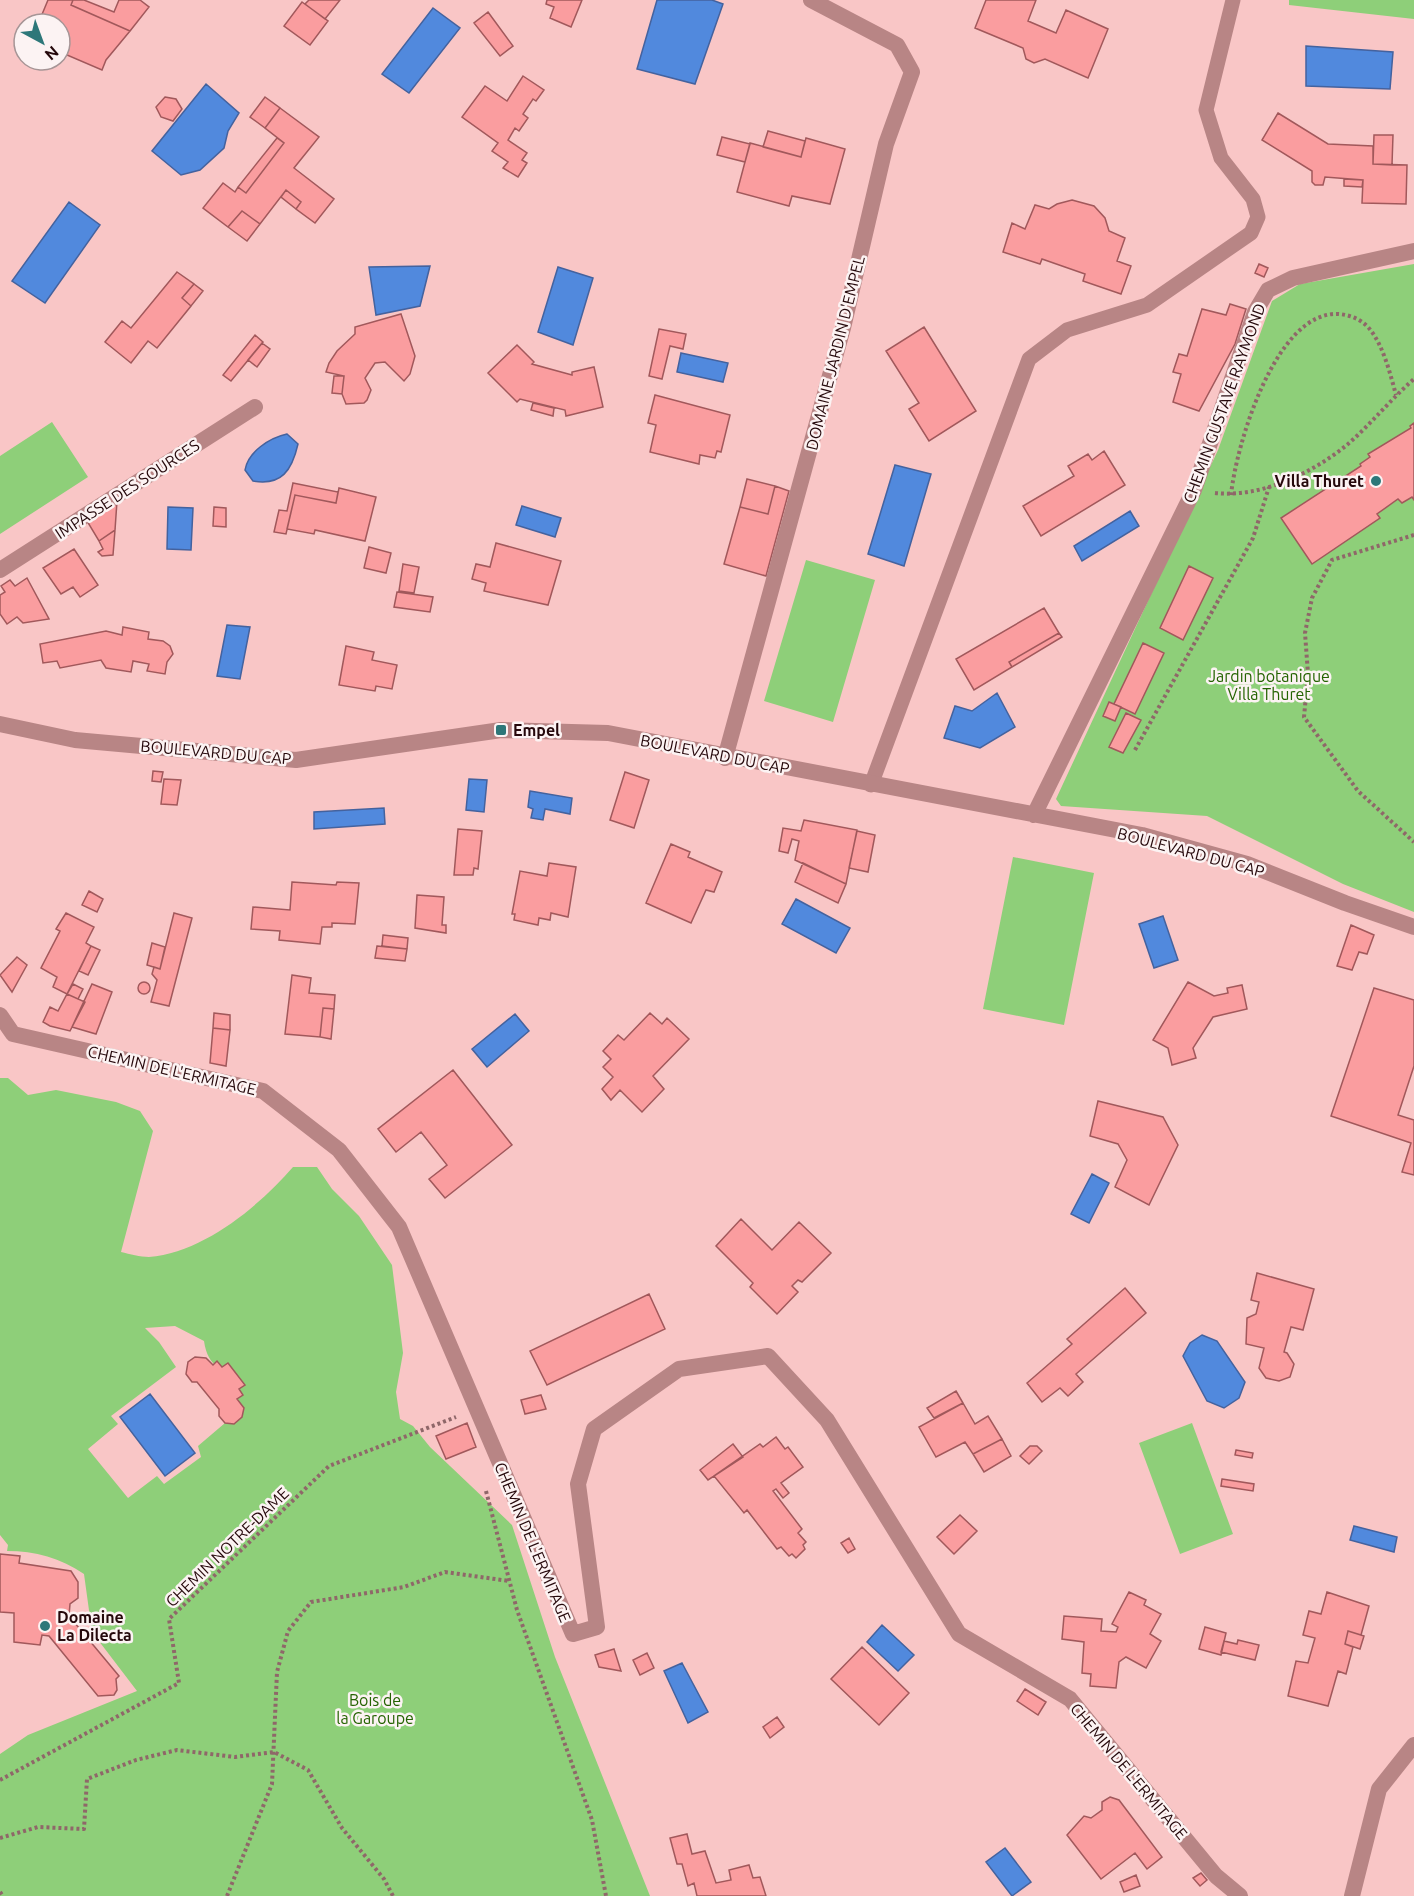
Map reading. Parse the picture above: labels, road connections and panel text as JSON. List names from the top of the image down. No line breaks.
{"streets":{"street":["DOMAINE JARDIN D'EMPEL","CHEMIN GUSTAVE RAYMOND","IMPASSE DES SOURCES","BOULEVARD DU CAP","CHEMIN DE L'ERMITAGE"],"path":["CHEMIN NOTRE-DAME"]},"crossings":[["DOMAINE JARDIN D'EMPEL","BOULEVARD DU CAP"],["CHEMIN GUSTAVE RAYMOND","BOULEVARD DU CAP"],["CHEMIN DE L'ERMITAGE","CHEMIN NOTRE-DAME"]],"parks":["Jardin botanique Villa Thuret","Bois de la Garoupe"],"places":{"other":["Villa Thuret","Domaine La Dilecta"],"transit":["Empel"]},"north":"bottom right"}
